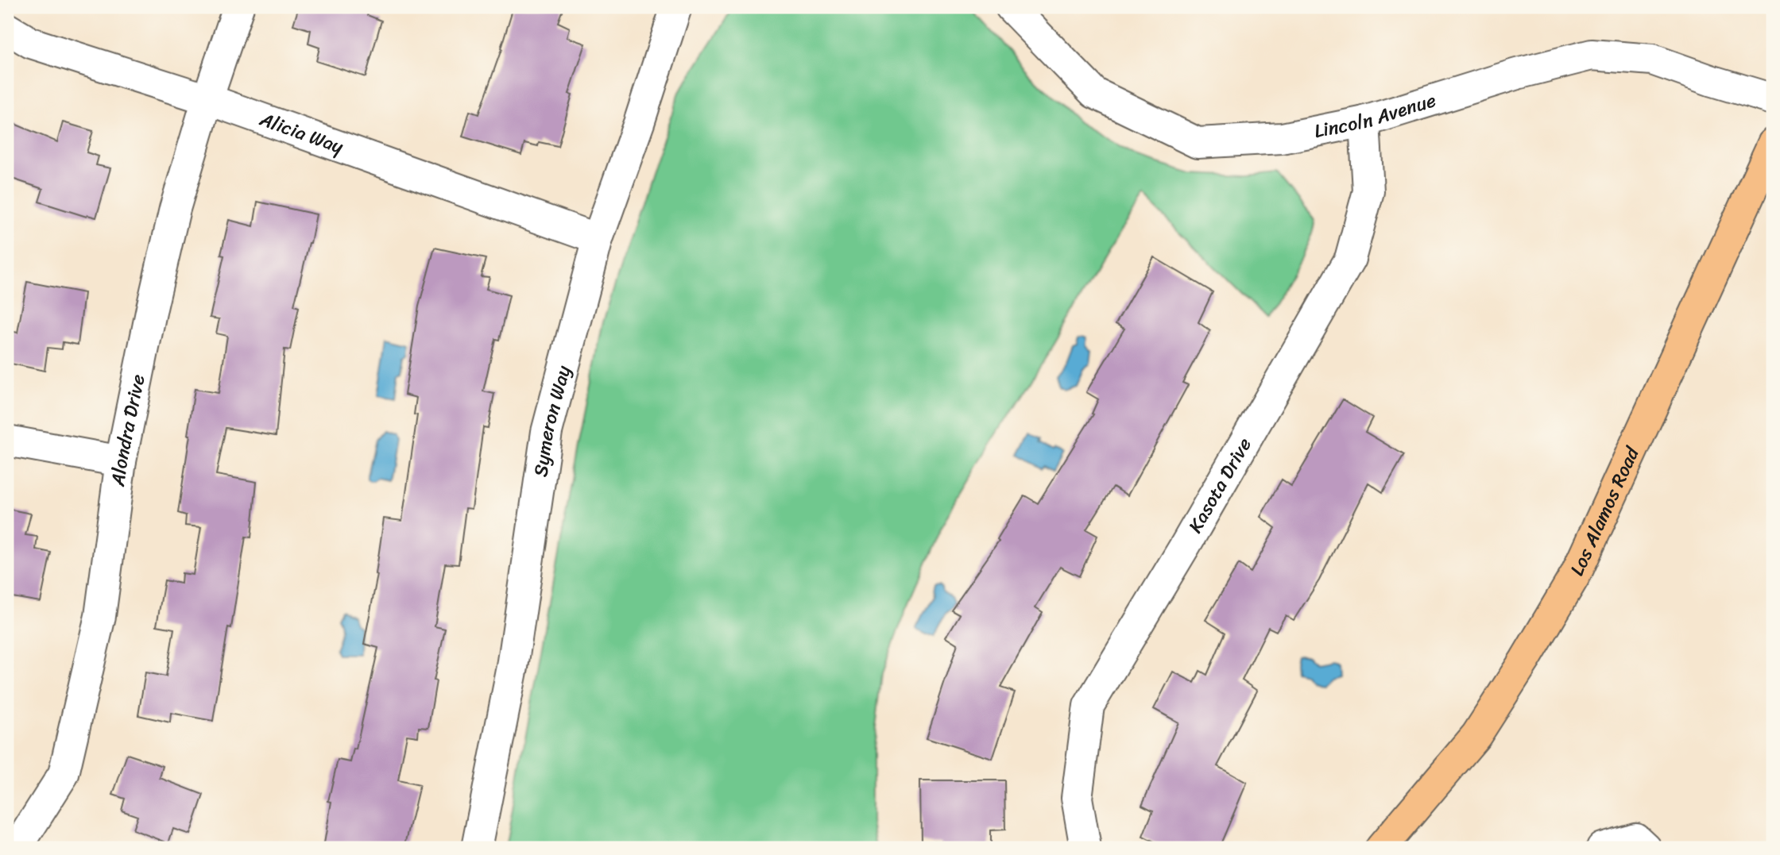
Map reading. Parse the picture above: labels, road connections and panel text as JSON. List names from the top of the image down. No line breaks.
{"streets":{"main road":["Los Alamos Road"],"street":["Lincoln Avenue","Alicia Way","Symeron Way","Alondra Drive","Kasota Drive"]},"crossings":[["Lincoln Avenue","Kasota Drive"],["Alicia Way","Symeron Way"],["Alicia Way","Alondra Drive"]]}
